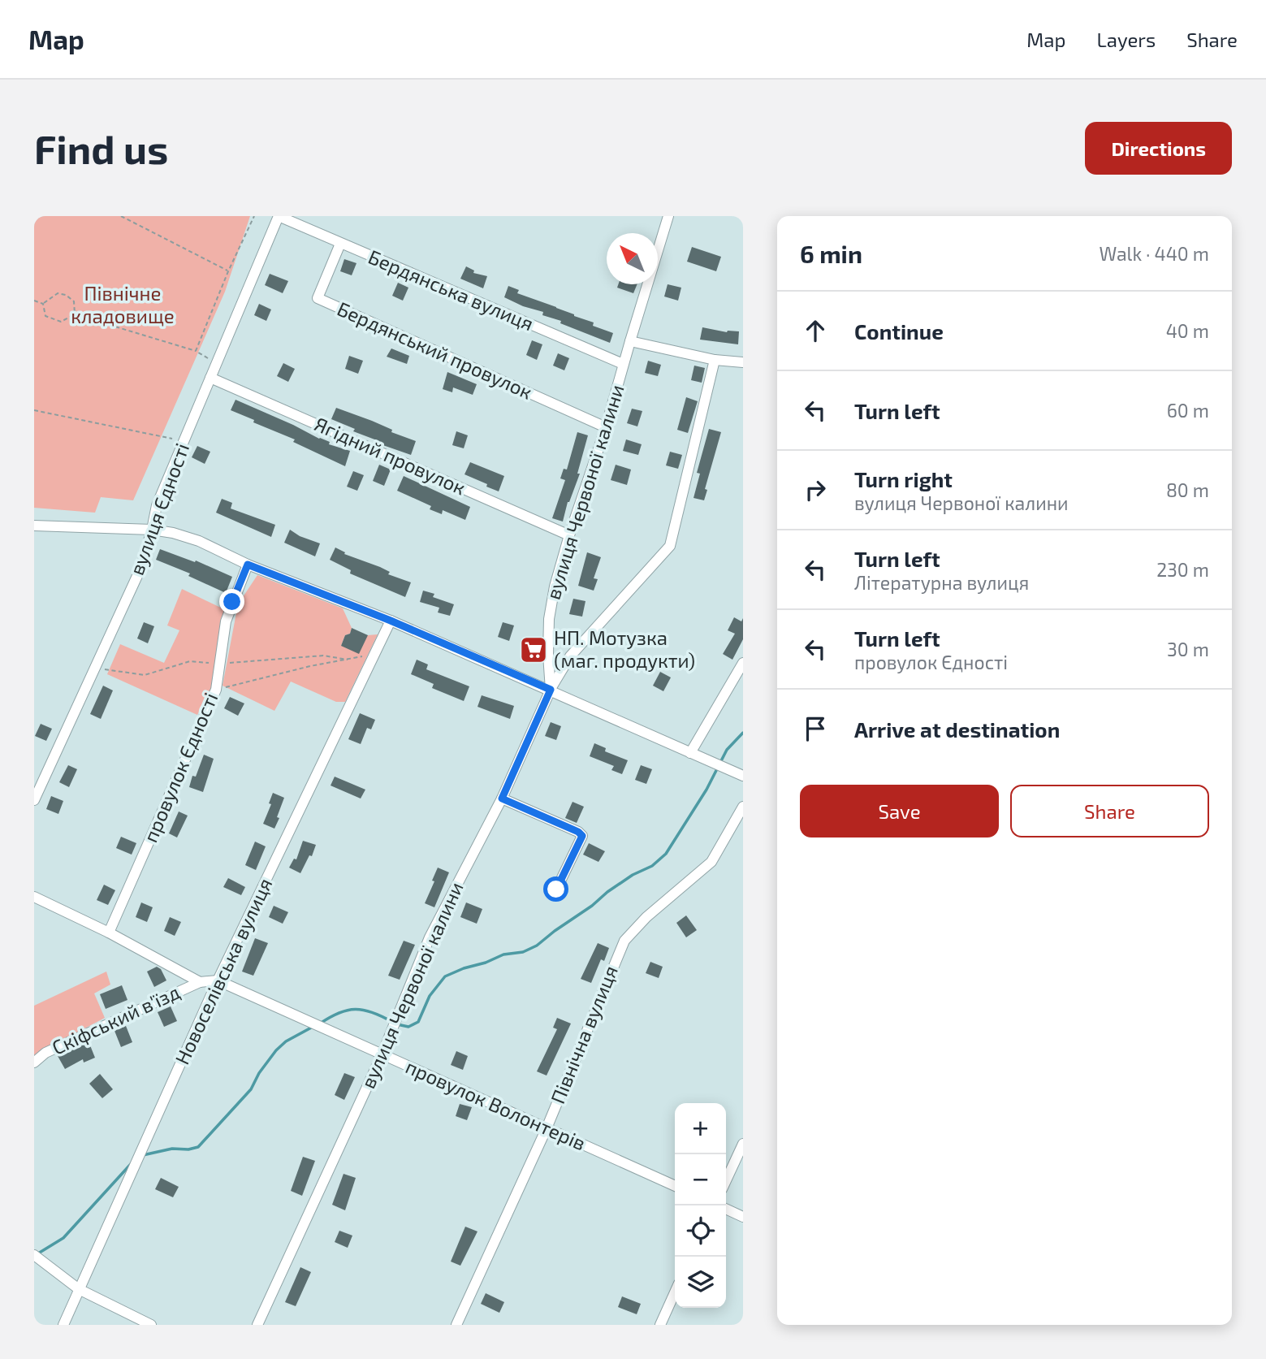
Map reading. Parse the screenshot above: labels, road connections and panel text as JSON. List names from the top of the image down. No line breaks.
{"streets":{"street":["Бердянська вулиця","Бердянський провулок","Ягідний провулок","вулиця Червоної калини","вулиця Єдності","провулок Єдності","Новоселівська вулиця","Скіфський в'їзд","Північна вулиця","провулок Волонтерів"]},"crossings":[["Бердянська вулиця","Бердянський провулок"],["Бердянська вулиця","вулиця Червоної калини"],["Бердянська вулиця","вулиця Єдності"],["Бердянський провулок","вулиця Червоної калини"],["Ягідний провулок","вулиця Червоної калини"],["Ягідний провулок","вулиця Єдності"],["вулиця Червоної калини","провулок Волонтерів"],["Новоселівська вулиця","провулок Волонтерів"],["Скіфський в'їзд","провулок Волонтерів"],["Північна вулиця","провулок Волонтерів"]],"parks":["Північне кладовище"],"places":{"supermarket":["НП. Мотузка (маг. продукти)"]},"north":"top left","page":{"header":"Map","nav":["Map","Layers","Share"],"buttons":["Directions",["Save","Share"]],"title":"Find us","heading":["6 min","Walk · 440 m"],"list":[["Continue","40 m"],["Turn left","60 m"],["Turn right","вулиця Червоної калини","80 m"],["Turn left","Літературна вулиця","230 m"],["Turn left","провулок Єдності","30 m"],"Arrive at destination"],"map_buttons":["+","−"]}}
